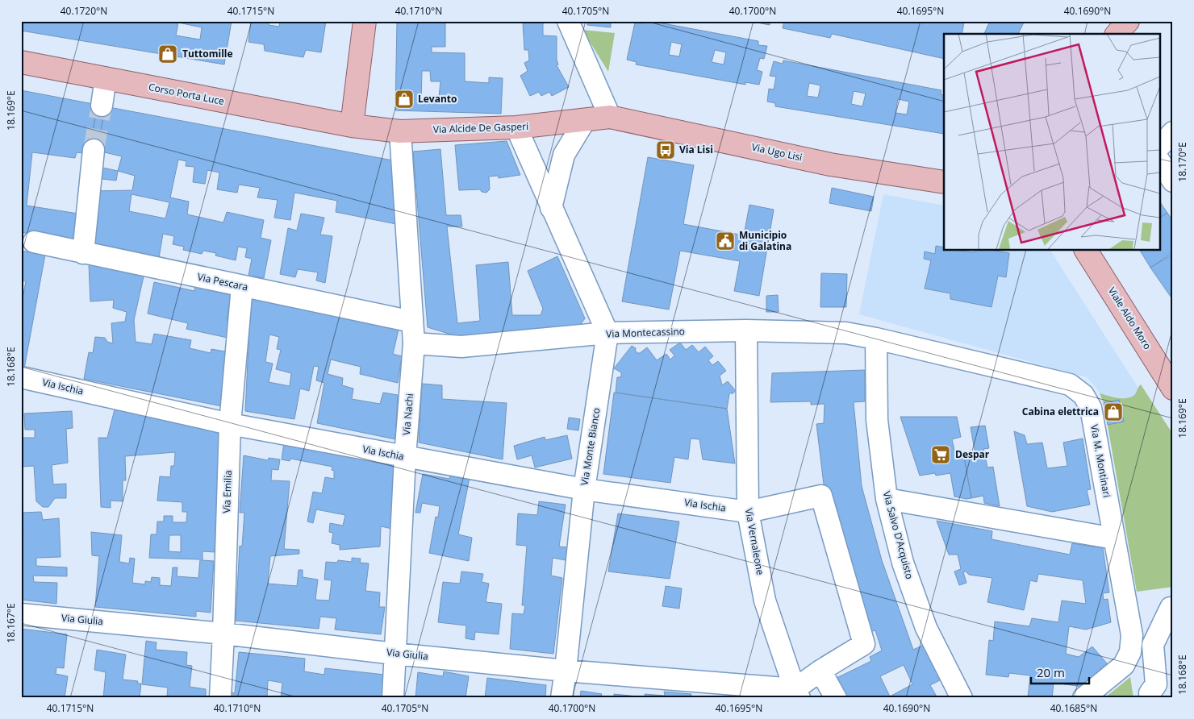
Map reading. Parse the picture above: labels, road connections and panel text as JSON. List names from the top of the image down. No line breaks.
{"streets":{"main road":["Corso Porta Luce","Via Alcide De Gasperi","Via Ugo Lisi","Viale Aldo Moro"],"street":["Via Pescara","Via Montecassino","Via Ischia","Via Nachi","Via Monte Bianco","Via M. Montinari","Via Emilia","Via Salvo D'Acquisto","Via Vernaleone","Via Giulia"]},"crossings":[["Corso Porta Luce","Via Alcide De Gasperi"],["Via Alcide De Gasperi","Via Ugo Lisi"],["Via Alcide De Gasperi","Via Nachi"],["Via Pescara","Via Nachi"],["Via Pescara","Via Emilia"],["Via Montecassino","Via Nachi"],["Via Montecassino","Via Monte Bianco"],["Via Montecassino","Via M. Montinari"],["Via Montecassino","Via Salvo D'Acquisto"],["Via Montecassino","Via Vernaleone"],["Via Ischia","Via Nachi"],["Via Ischia","Via Monte Bianco"],["Via Ischia","Via Emilia"],["Via Ischia","Via Vernaleone"],["Via Nachi","Via Giulia"],["Via Monte Bianco","Via Giulia"],["Via M. Montinari","Via Salvo D'Acquisto"],["Via Emilia","Via Giulia"],["Via Vernaleone","Via Giulia"]],"places":{"shop":["Tuttomille","Levanto","Cabina elettrica"],"bus stop":["Via Lisi"],"public building":["Municipio di Galatina"],"supermarket":["Despar"]},"scale_bar":"20 m","coordinates":["40.1720°N","40.1715°N","40.1710°N","40.1705°N","40.1700°N","40.1695°N","40.1690°N","18.169°E","18.170°E","18.168°E","18.167°E","40.1685°N"]}
